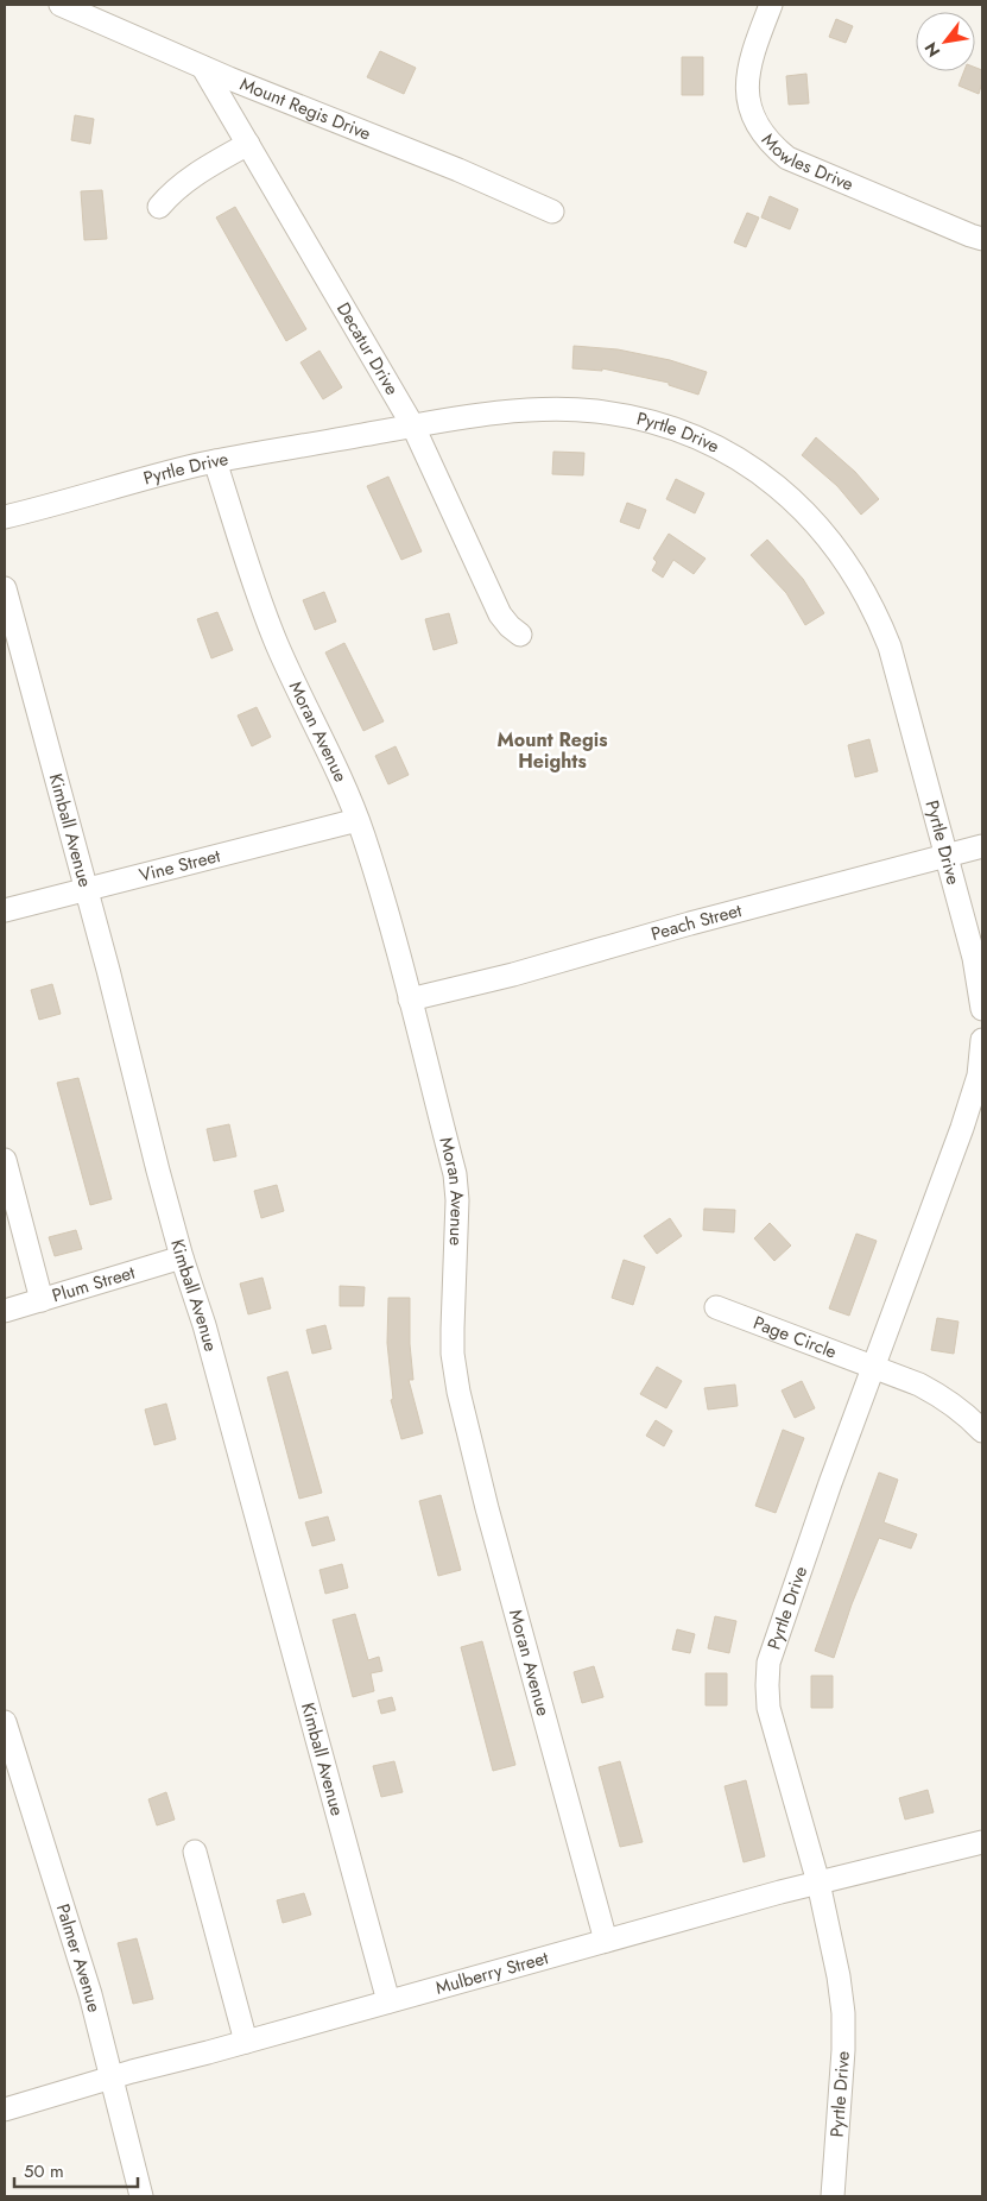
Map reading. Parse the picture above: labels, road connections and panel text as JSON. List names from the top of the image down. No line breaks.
{"streets":{"street":["Mount Regis Drive","Mowles Drive","Decatur Drive","Pyrtle Drive","Moran Avenue","Kimball Avenue","Vine Street","Peach Street","Plum Street","Page Circle","Palmer Avenue","Mulberry Street"]},"crossings":[["Mount Regis Drive","Decatur Drive"],["Decatur Drive","Pyrtle Drive"],["Pyrtle Drive","Moran Avenue"],["Pyrtle Drive","Peach Street"],["Pyrtle Drive","Page Circle"],["Pyrtle Drive","Mulberry Street"],["Moran Avenue","Vine Street"],["Moran Avenue","Peach Street"],["Moran Avenue","Mulberry Street"],["Kimball Avenue","Vine Street"],["Kimball Avenue","Plum Street"],["Kimball Avenue","Mulberry Street"],["Palmer Avenue","Mulberry Street"]],"districts":["Mount Regis Heights"],"scale_bar":"50 m","north":"bottom left"}
